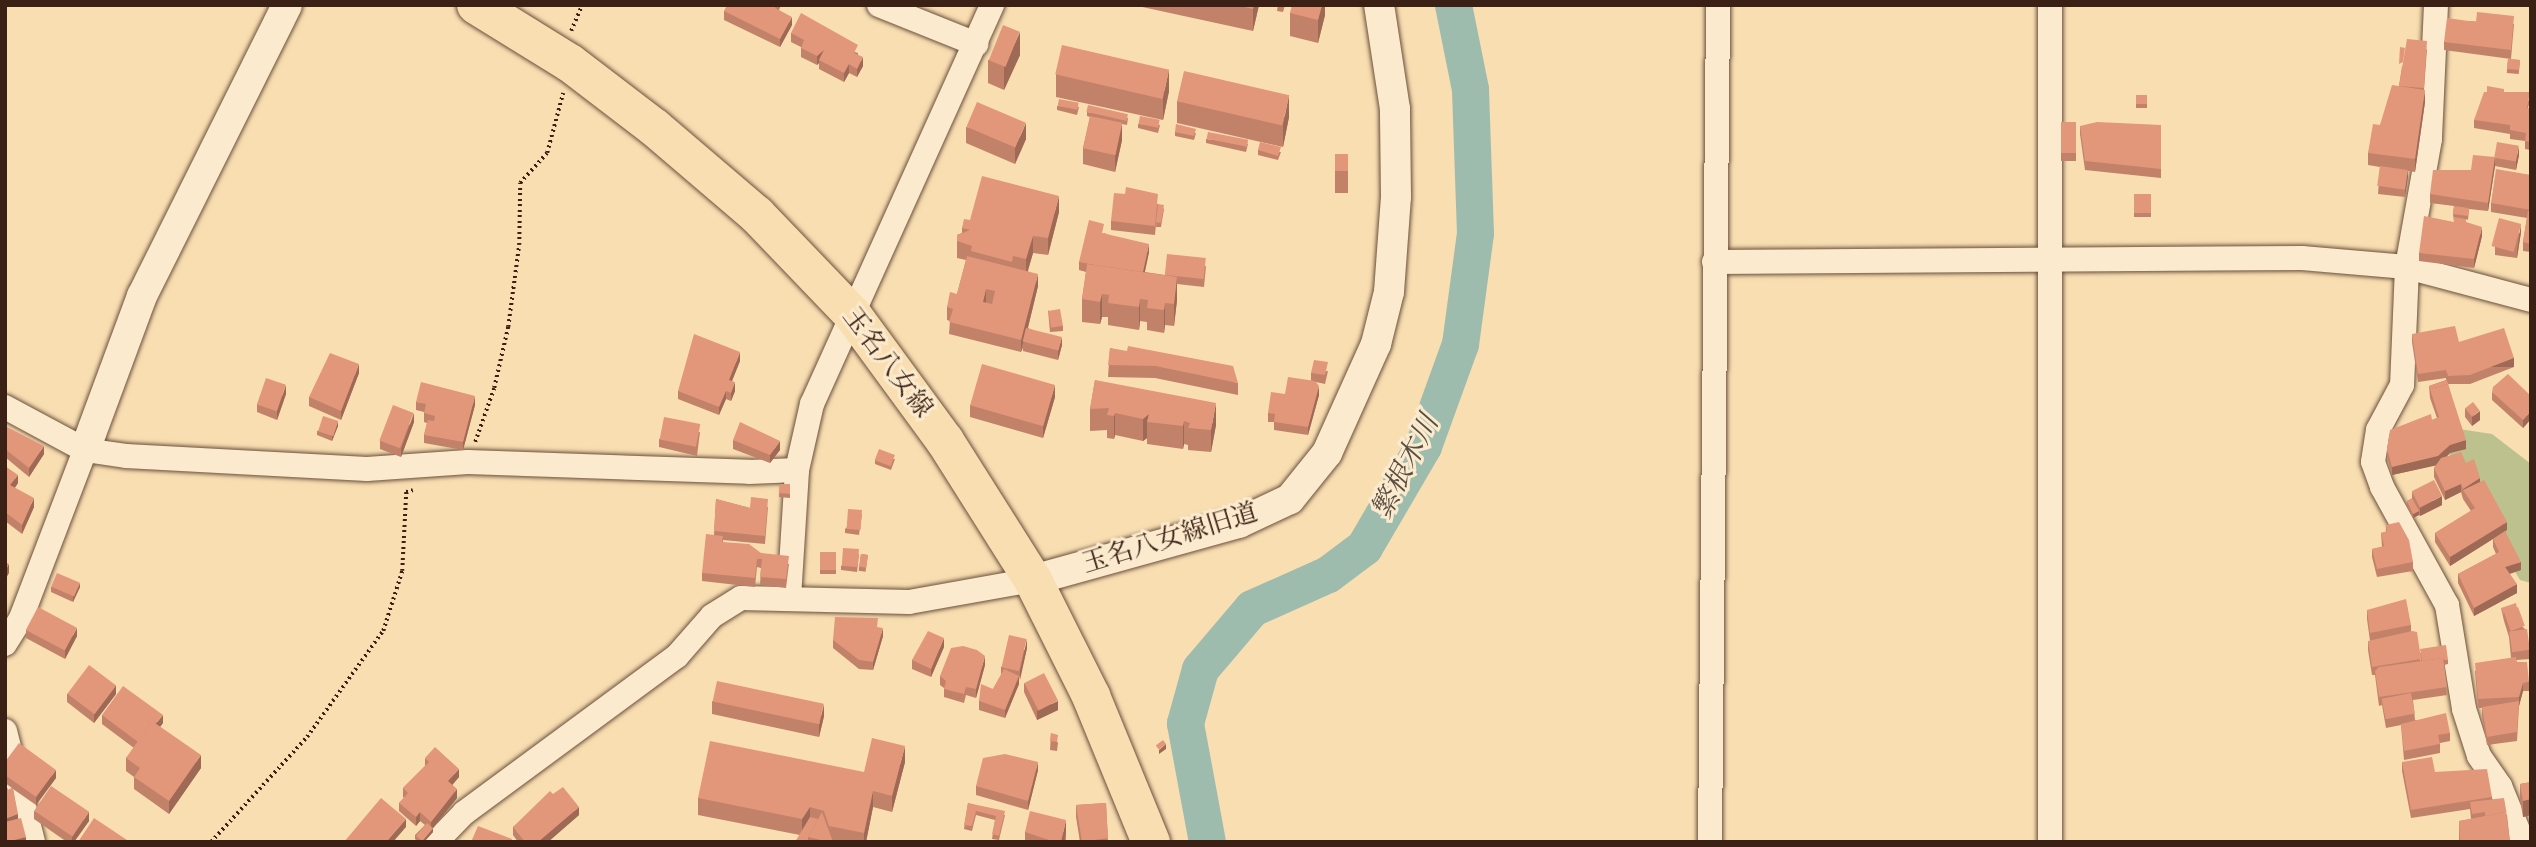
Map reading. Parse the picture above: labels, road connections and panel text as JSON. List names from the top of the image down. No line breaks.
{"streets":{"main road":["玉名八女線"],"street":["玉名八女線旧道"]},"crossings":[["玉名八女線","玉名八女線旧道"]],"water":["繁根木川"]}
